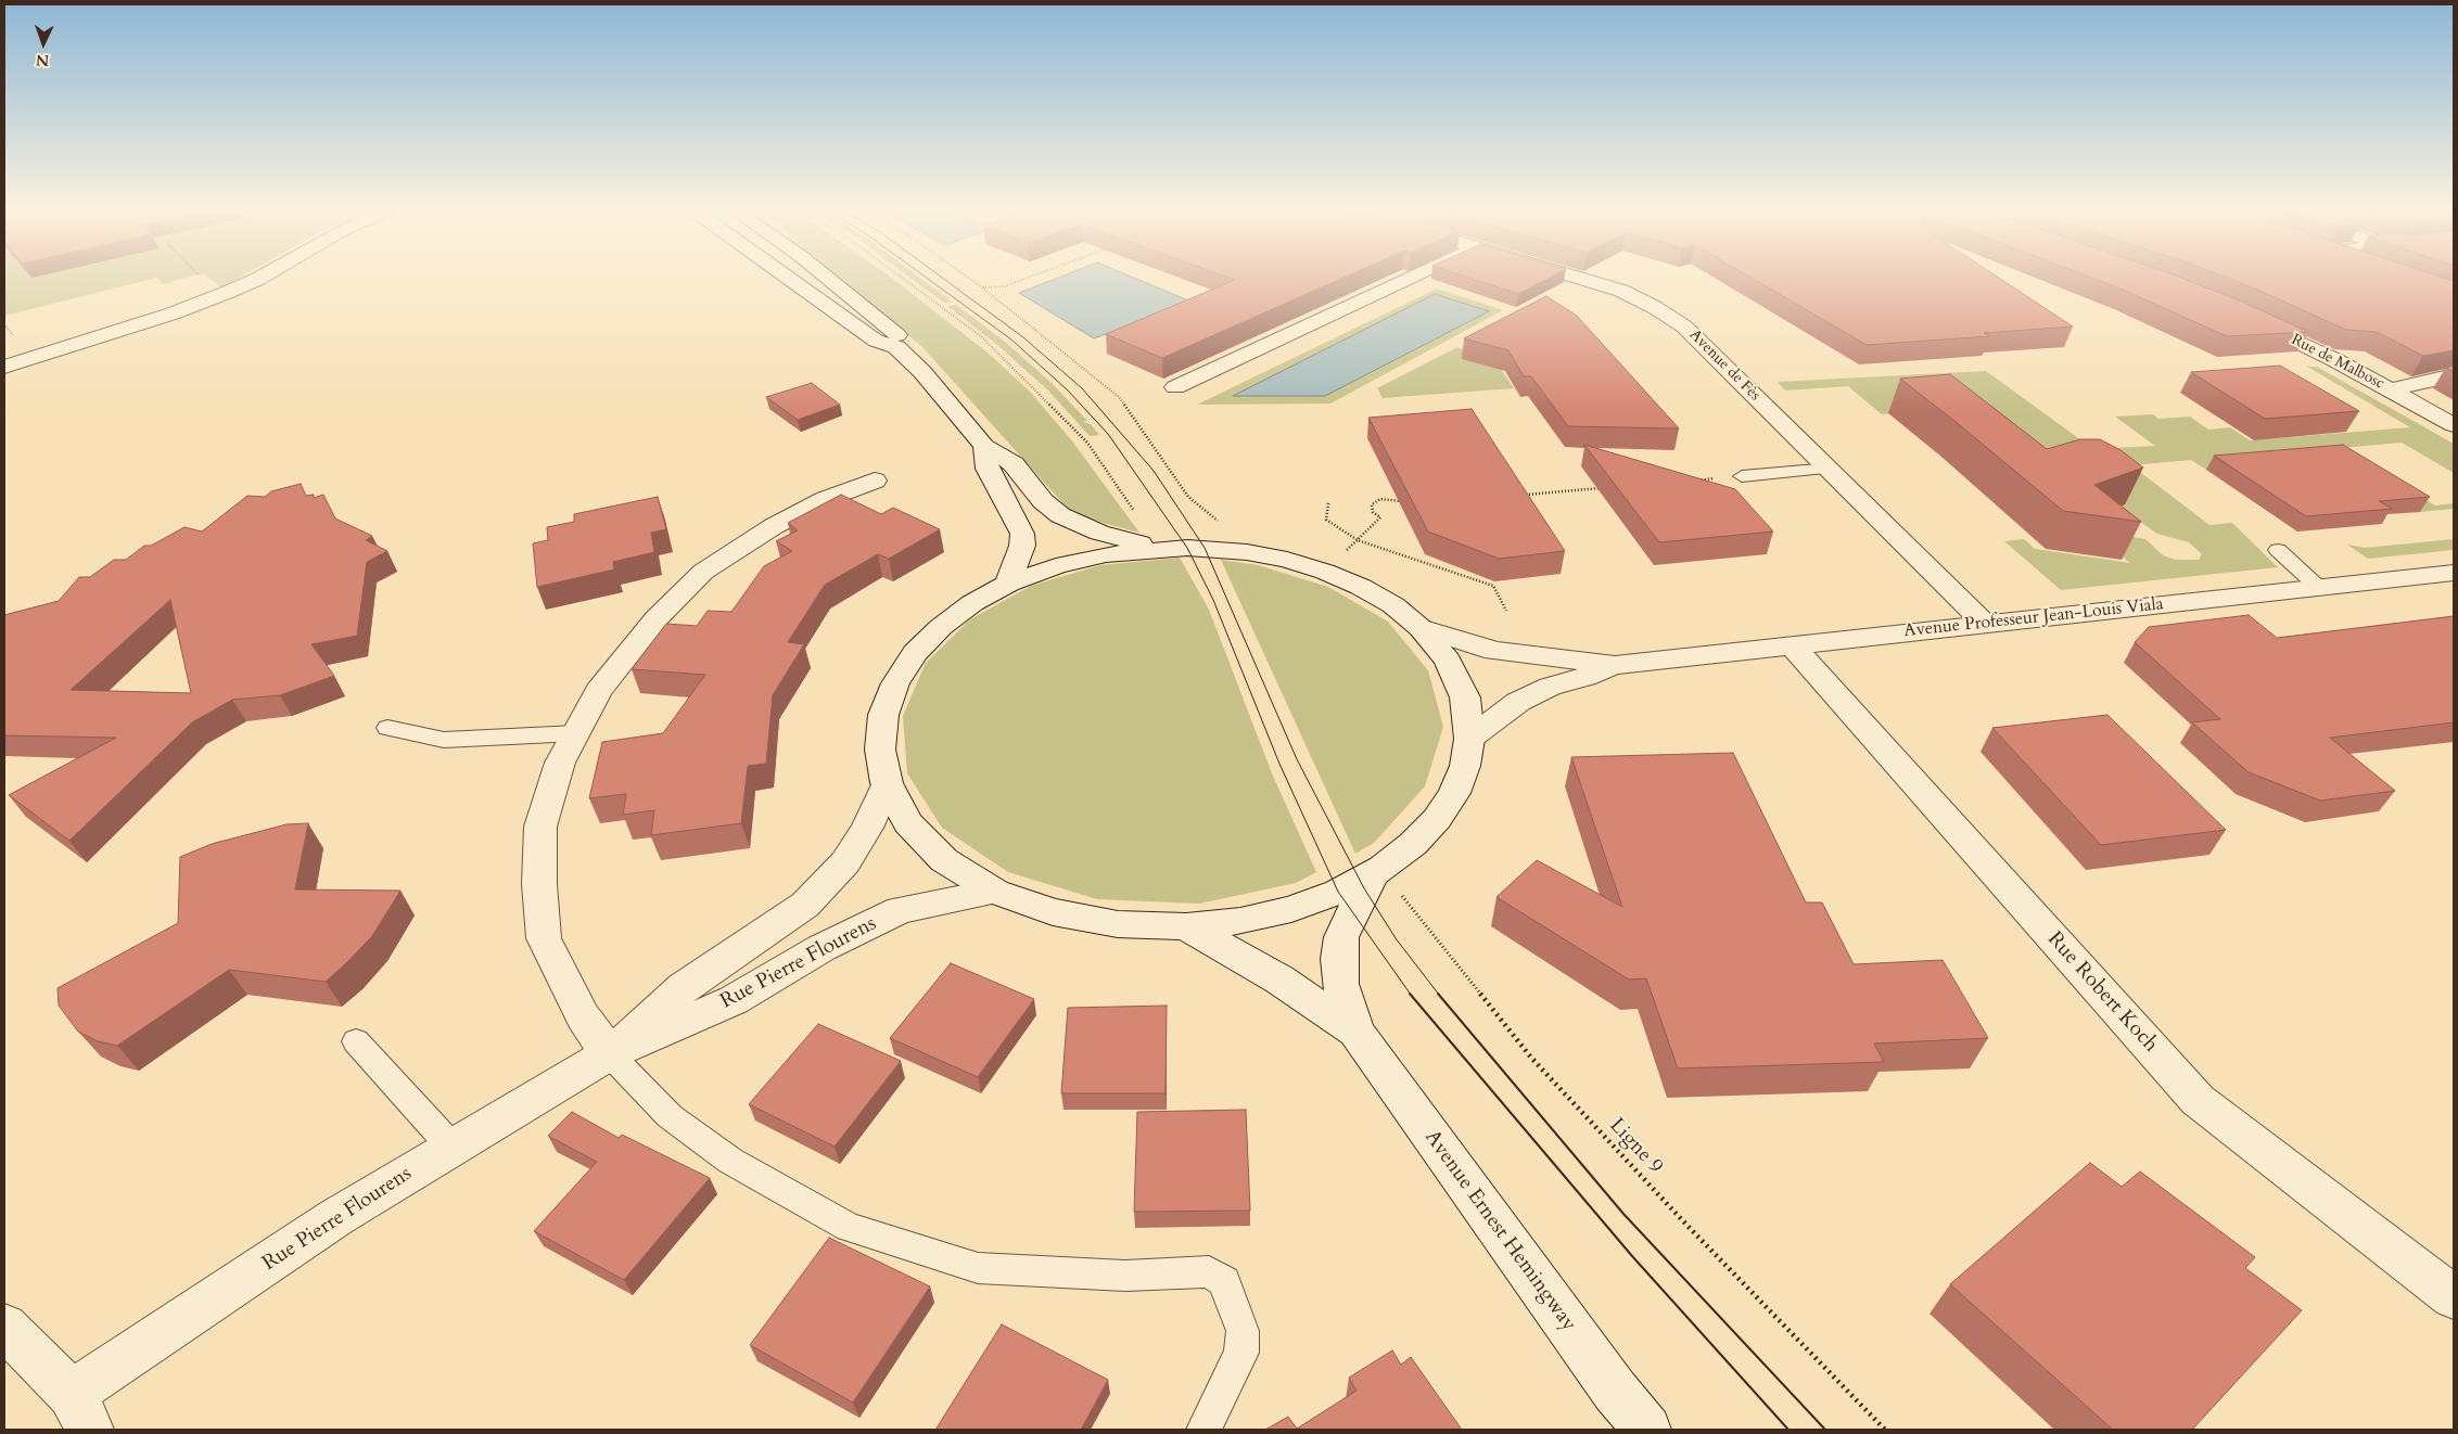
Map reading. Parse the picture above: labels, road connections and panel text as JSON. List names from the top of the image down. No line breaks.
{"streets":{"street":["Rue de Malbosc","Avenue de Fès","Avenue Professeur Jean-Louis Viala","Rue Pierre Flourens","Rue Robert Koch","Avenue Ernest Hemingway"],"path":["Ligne 9"]},"crossings":[["Avenue de Fès","Avenue Professeur Jean-Louis Viala"],["Avenue Professeur Jean-Louis Viala","Rue Robert Koch"],["Ligne 9","Avenue Ernest Hemingway"]],"north":"bottom"}
